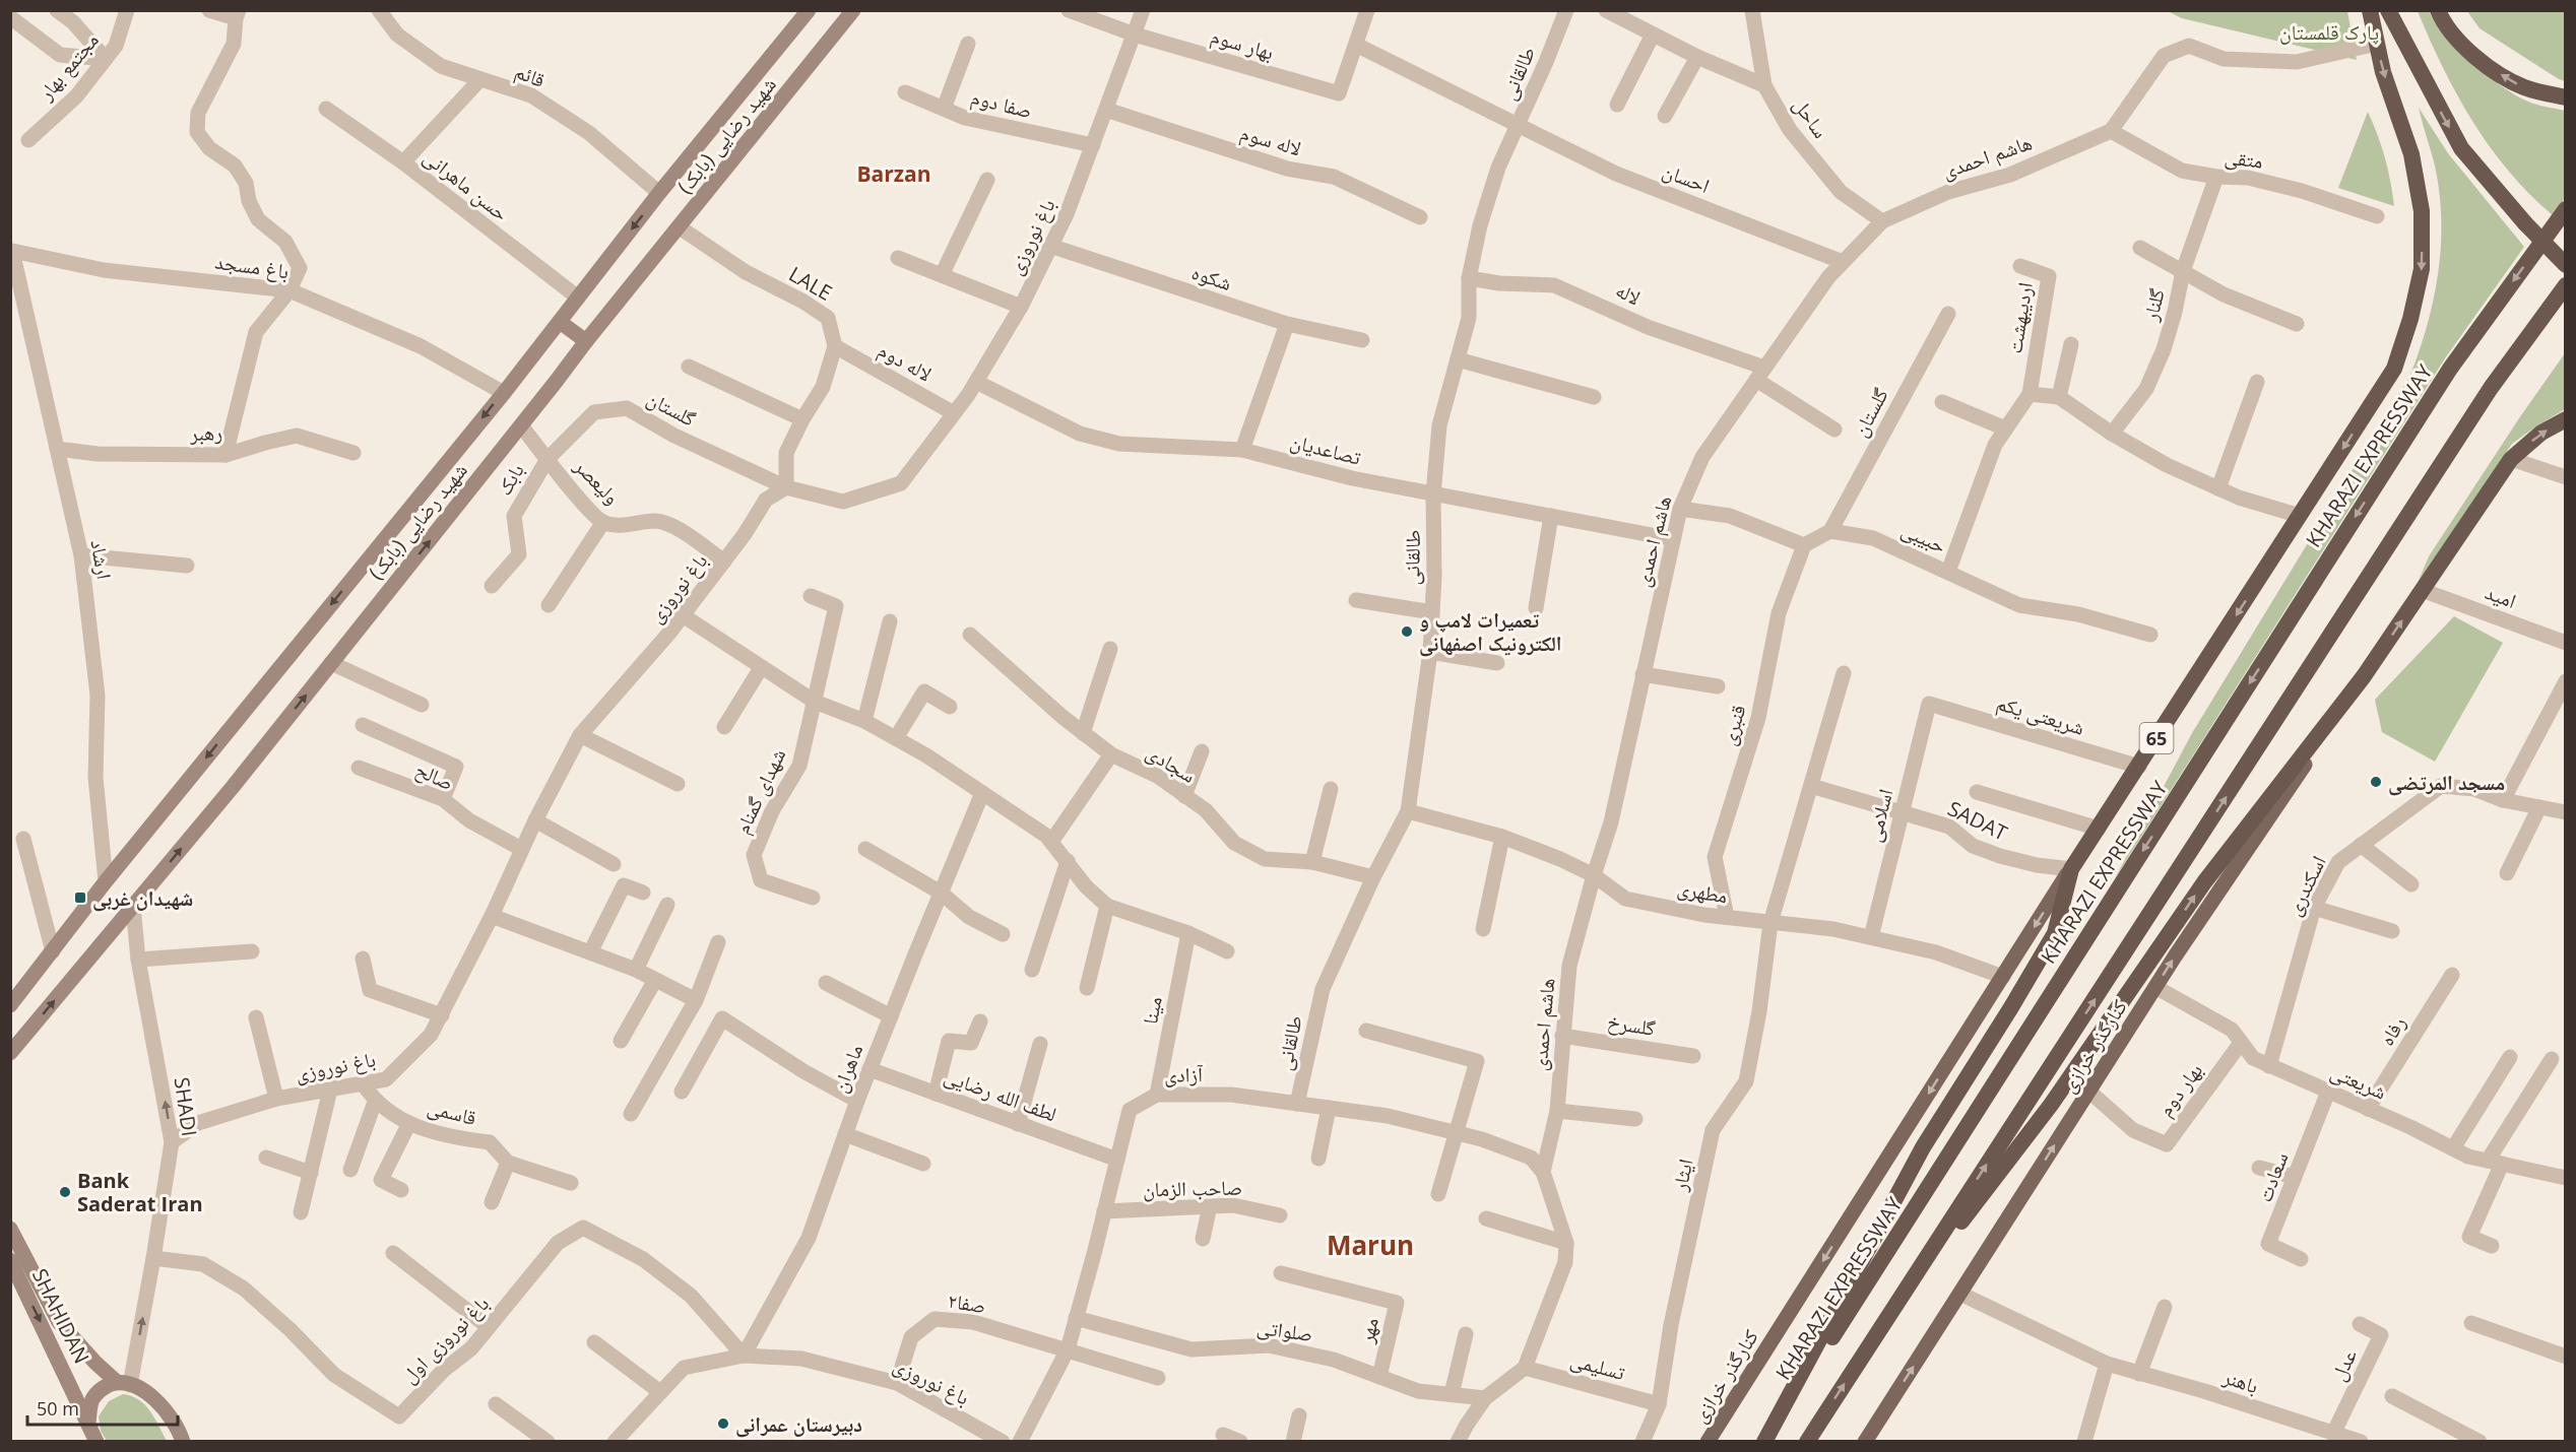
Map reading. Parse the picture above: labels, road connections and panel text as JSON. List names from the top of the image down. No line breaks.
{"streets":{"highway":["KHARAZI EXPRESSWAY","65"],"main road":["شهید رضایی (بابک)","کنارگذر خرازی","SHAHIDAN"],"street":["بهار سوم","مجتمع بهار","طالقانی","قائم","صفا دوم","ساحل","لاله سوم","هاشم احمدی","متقی","احسان","حسن ماهرانی","باغ نوروزی","باغ مسجد","شکوه","LALE","لاله","گلنار","اردیبهشت","لاله دوم","گلستان","رهبر","تصاعدیان","بابک","ولیعصر","حبیبی","ارشاد","امید","شریعتی یکم","قنبری","سجادی","صالح","شهدای گمنام","اسلامی","SADAT","اسکندری","مطهری","مینا","گلسرخ","رفاه","ماهران","آزادی","شریعتی","بهار دوم","لطف الله رضایی","SHADI","قاسمی","ایثار","سعادت","صاحب الزمان","صفا۲","صلواتی","مهر","باغ نوروزی اول","عدل","تسلیمی","باهنر"]},"crossings":[["بهار سوم","احسان"],["بهار سوم","باغ نوروزی"],["طالقانی","احسان"],["طالقانی","لاله"],["طالقانی","تصاعدیان"],["طالقانی","سجادی"],["طالقانی","مطهری"],["طالقانی","آزادی"],["قائم","شهید رضایی (بابک)"],["صفا دوم","باغ نوروزی"],["ساحل","هاشم احمدی"],["شهید رضایی (بابک)","حسن ماهرانی"],["شهید رضایی (بابک)","باغ مسجد"],["شهید رضایی (بابک)","LALE"],["شهید رضایی (بابک)","ولیعصر"],["شهید رضایی (بابک)","ارشاد"],["شهید رضایی (بابک)","SHADI"],["لاله سوم","باغ نوروزی"],["هاشم احمدی","متقی"],["هاشم احمدی","احسان"],["هاشم احمدی","لاله"],["هاشم احمدی","تصاعدیان"],["هاشم احمدی","مطهری"],["هاشم احمدی","گلسرخ"],["هاشم احمدی","آزادی"],["هاشم احمدی","تسلیمی"],["متقی","گلنار"],["باغ نوروزی","شکوه"],["باغ نوروزی","لاله دوم"],["باغ نوروزی","گلستان"],["باغ نوروزی","تصاعدیان"],["باغ نوروزی","ولیعصر"],["باغ نوروزی","صالح"],["باغ نوروزی","ماهران"],["باغ نوروزی","SHADI"],["باغ نوروزی","قاسمی"],["باغ نوروزی","صفا۲"],["باغ نوروزی","باغ نوروزی اول"],["باغ مسجد","ارشاد"],["LALE","لاله دوم"],["گلستان","بابک"],["گلستان","ولیعصر"],["گلستان","حبیبی"],["رهبر","ارشاد"],["KHARAZI EXPRESSWAY","65"],["بابک","ولیعصر"],["شریعتی یکم","65"],["شریعتی یکم","اسلامی"],["قنبری","مطهری"],["65","SADAT"],["65","کنارگذر خرازی"],["اسلامی","SADAT"],["اسلامی","مطهری"],["SADAT","کنارگذر خرازی"],["SADAT","ایثار"],["اسکندری","شریعتی"],["مطهری","کنارگذر خرازی"],["مطهری","ایثار"],["مینا","آزادی"],["رفاه","شریعتی"],["کنارگذر خرازی","شریعتی"],["کنارگذر خرازی","بهار دوم"],["کنارگذر خرازی","باهنر"],["ماهران","لطف الله رضایی"],["ماهران","باغ نوروزی اول"],["آزادی","لطف الله رضایی"],["آزادی","صاحب الزمان"],["آزادی","صفا۲"],["آزادی","صلواتی"],["شریعتی","بهار دوم"],["شریعتی","سعادت"],["SHADI","SHAHIDAN"],["SHADI","باغ نوروزی اول"],["ایثار","تسلیمی"],["صلواتی","مهر"],["عدل","باهنر"]],"one_way":["SHADI"],"districts":["Barzan","Marun"],"parks":["پارک قلمستان"],"places":{"other":["تعمیرات لامپ و الکترونیک اصفهانی","مسجد المرتضی","Bank Saderat Iran","دبیرستان عمرانی"],"transit":["شهیدان غربی"]},"scale_bar":"50 m"}
